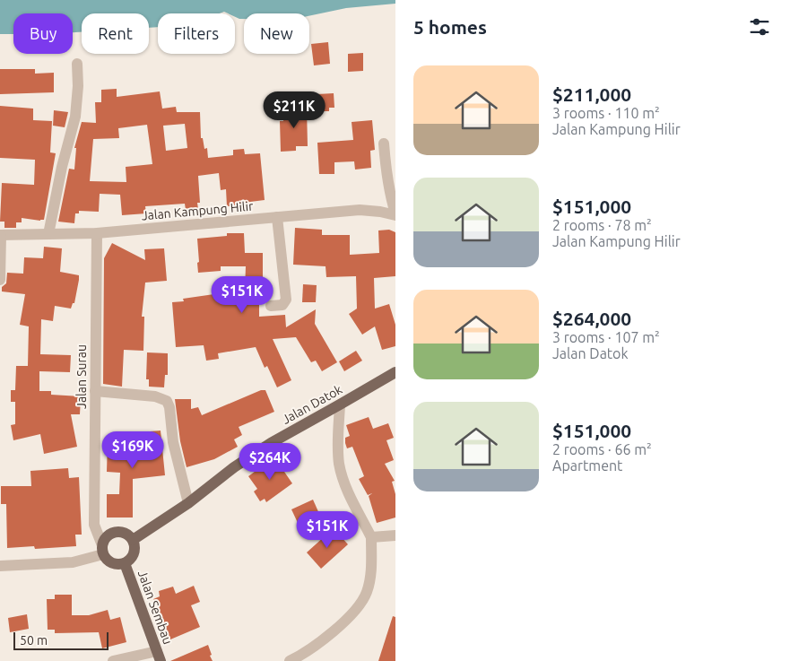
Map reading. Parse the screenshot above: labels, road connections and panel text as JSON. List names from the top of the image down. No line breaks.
{"streets":{"main road":["Jalan Datok","Jalan Sembau"],"street":["Jalan Kampung Hilir","Jalan Surau"]},"crossings":[["Jalan Kampung Hilir","Jalan Surau"],["Jalan Surau","Jalan Datok"],["Jalan Surau","Jalan Sembau"],["Jalan Datok","Jalan Sembau"]],"scale_bar":"50 m","page":{"heading":"5 homes","chip":["Buy","Rent","Filters","New"],"list":[{"name":"$211,000","note":"3 rooms · 110 m² · Jalan Kampung Hilir"},{"name":"$151,000","note":"2 rooms · 78 m² · Jalan Kampung Hilir"},{"name":"$264,000","note":"3 rooms · 107 m² · Jalan Datok"},{"name":"$151,000","note":"2 rooms · 66 m² · Apartment"}],"price":["$211K","$151K","$169K","$264K","$151K"],"scale":"50 m"}}
